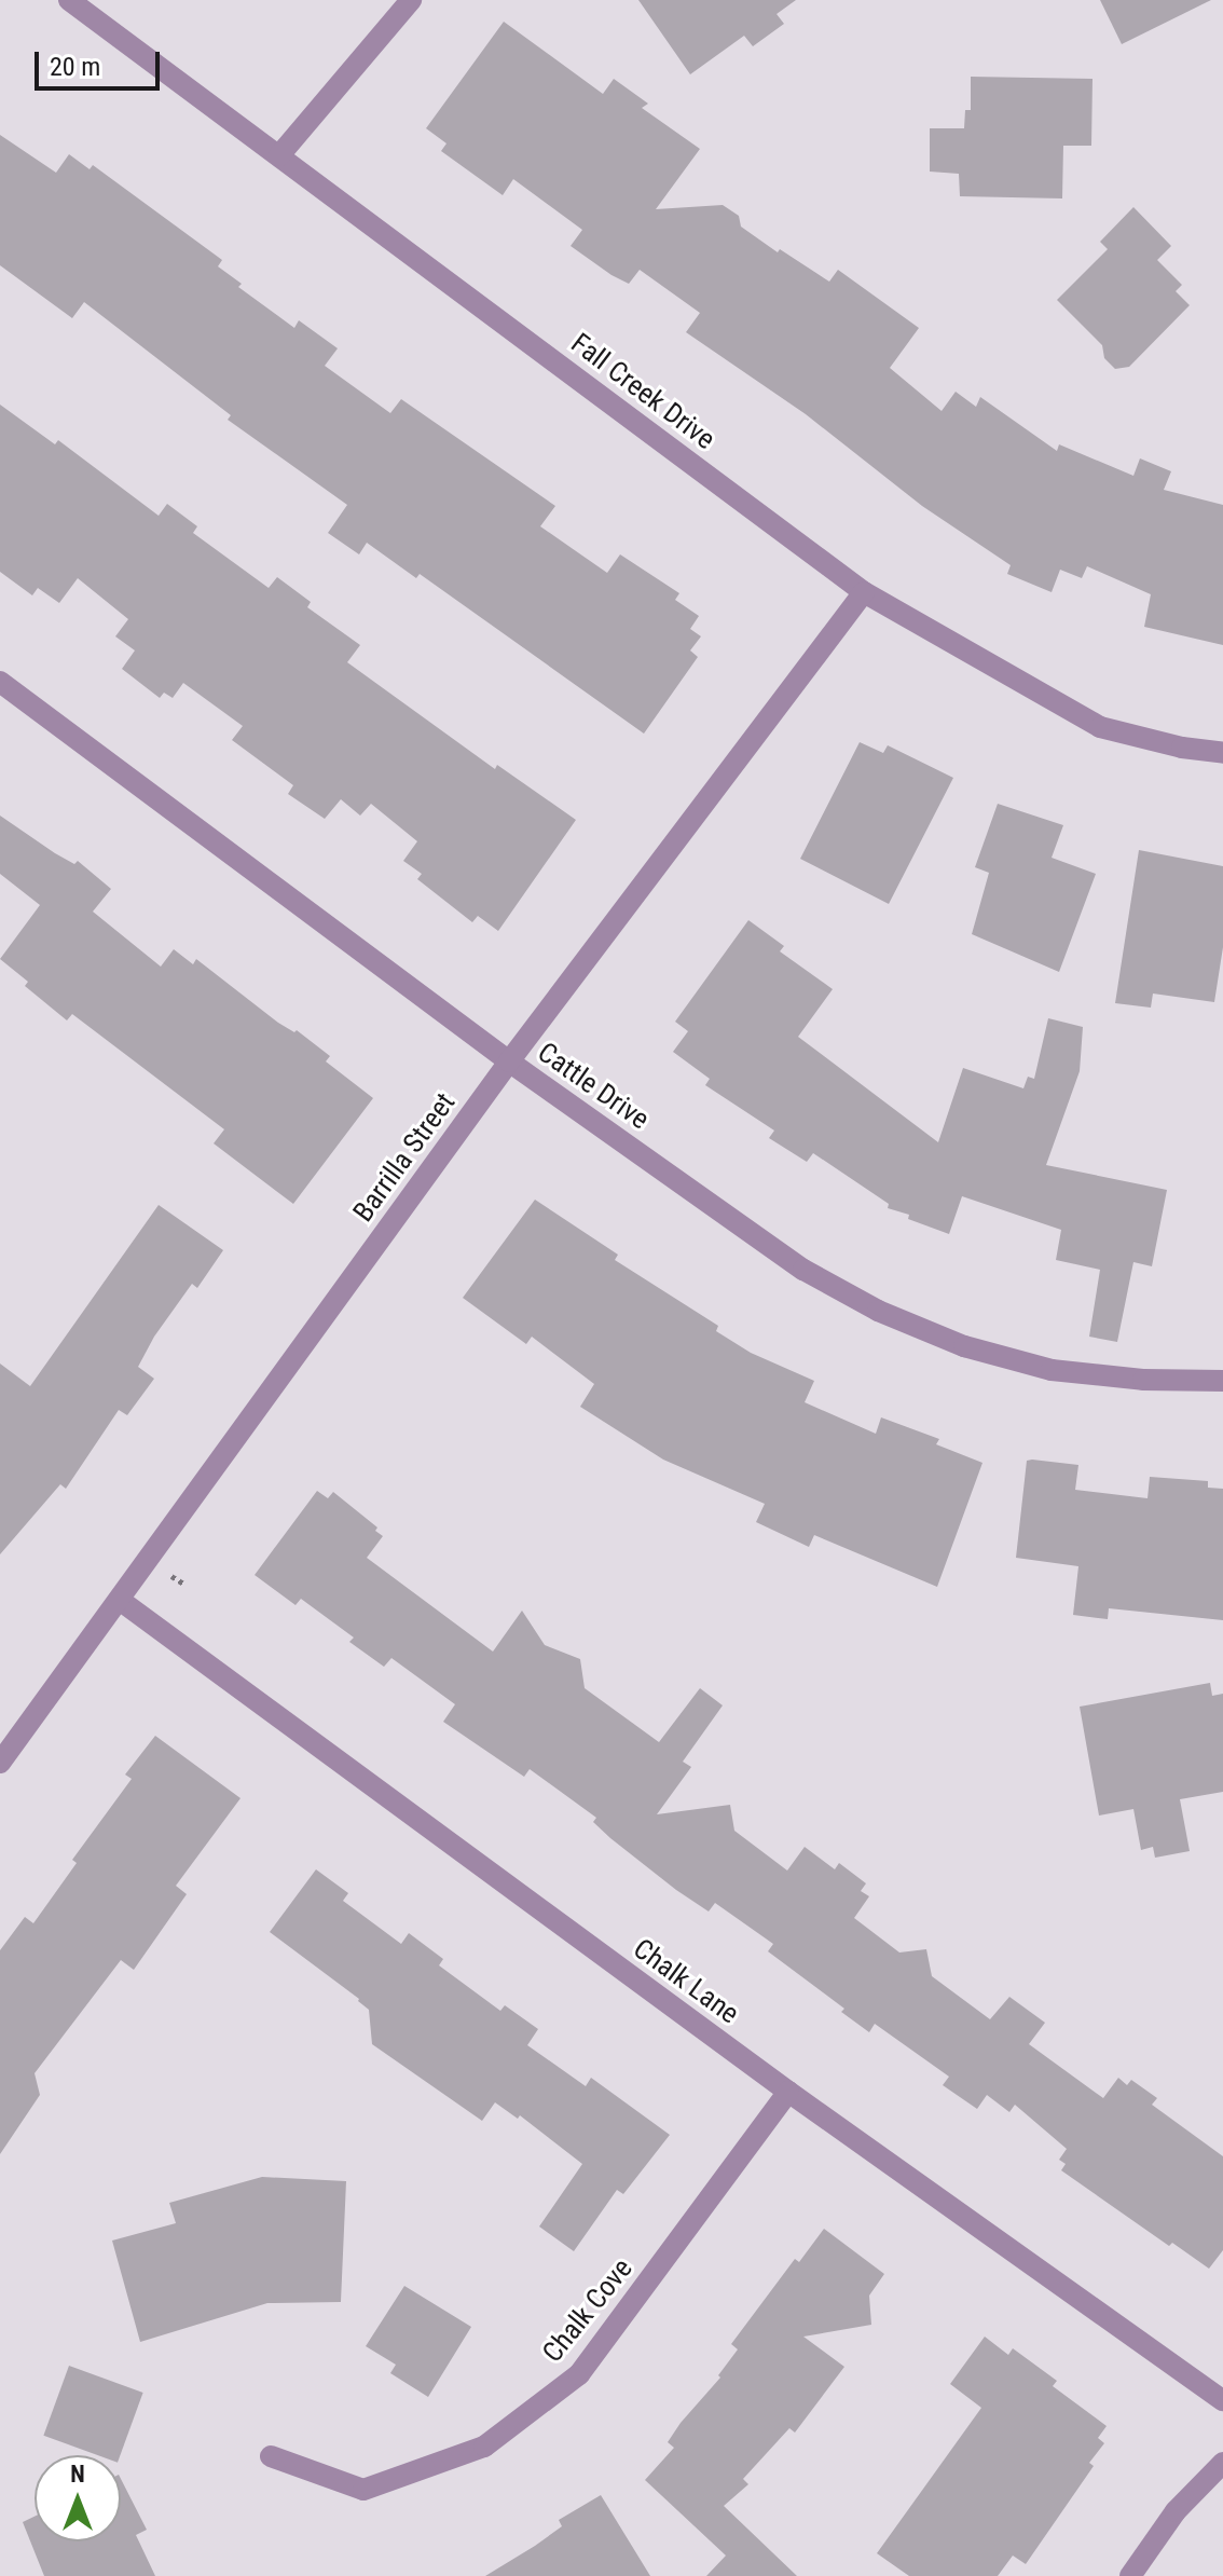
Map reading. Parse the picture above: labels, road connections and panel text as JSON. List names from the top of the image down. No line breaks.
{"streets":{"street":["Fall Creek Drive","Cattle Drive","Barrilla Street","Chalk Lane","Chalk Cove"]},"crossings":[["Fall Creek Drive","Barrilla Street"],["Cattle Drive","Barrilla Street"],["Barrilla Street","Chalk Lane"],["Chalk Lane","Chalk Cove"]],"scale_bar":"20 m","north":"top"}
